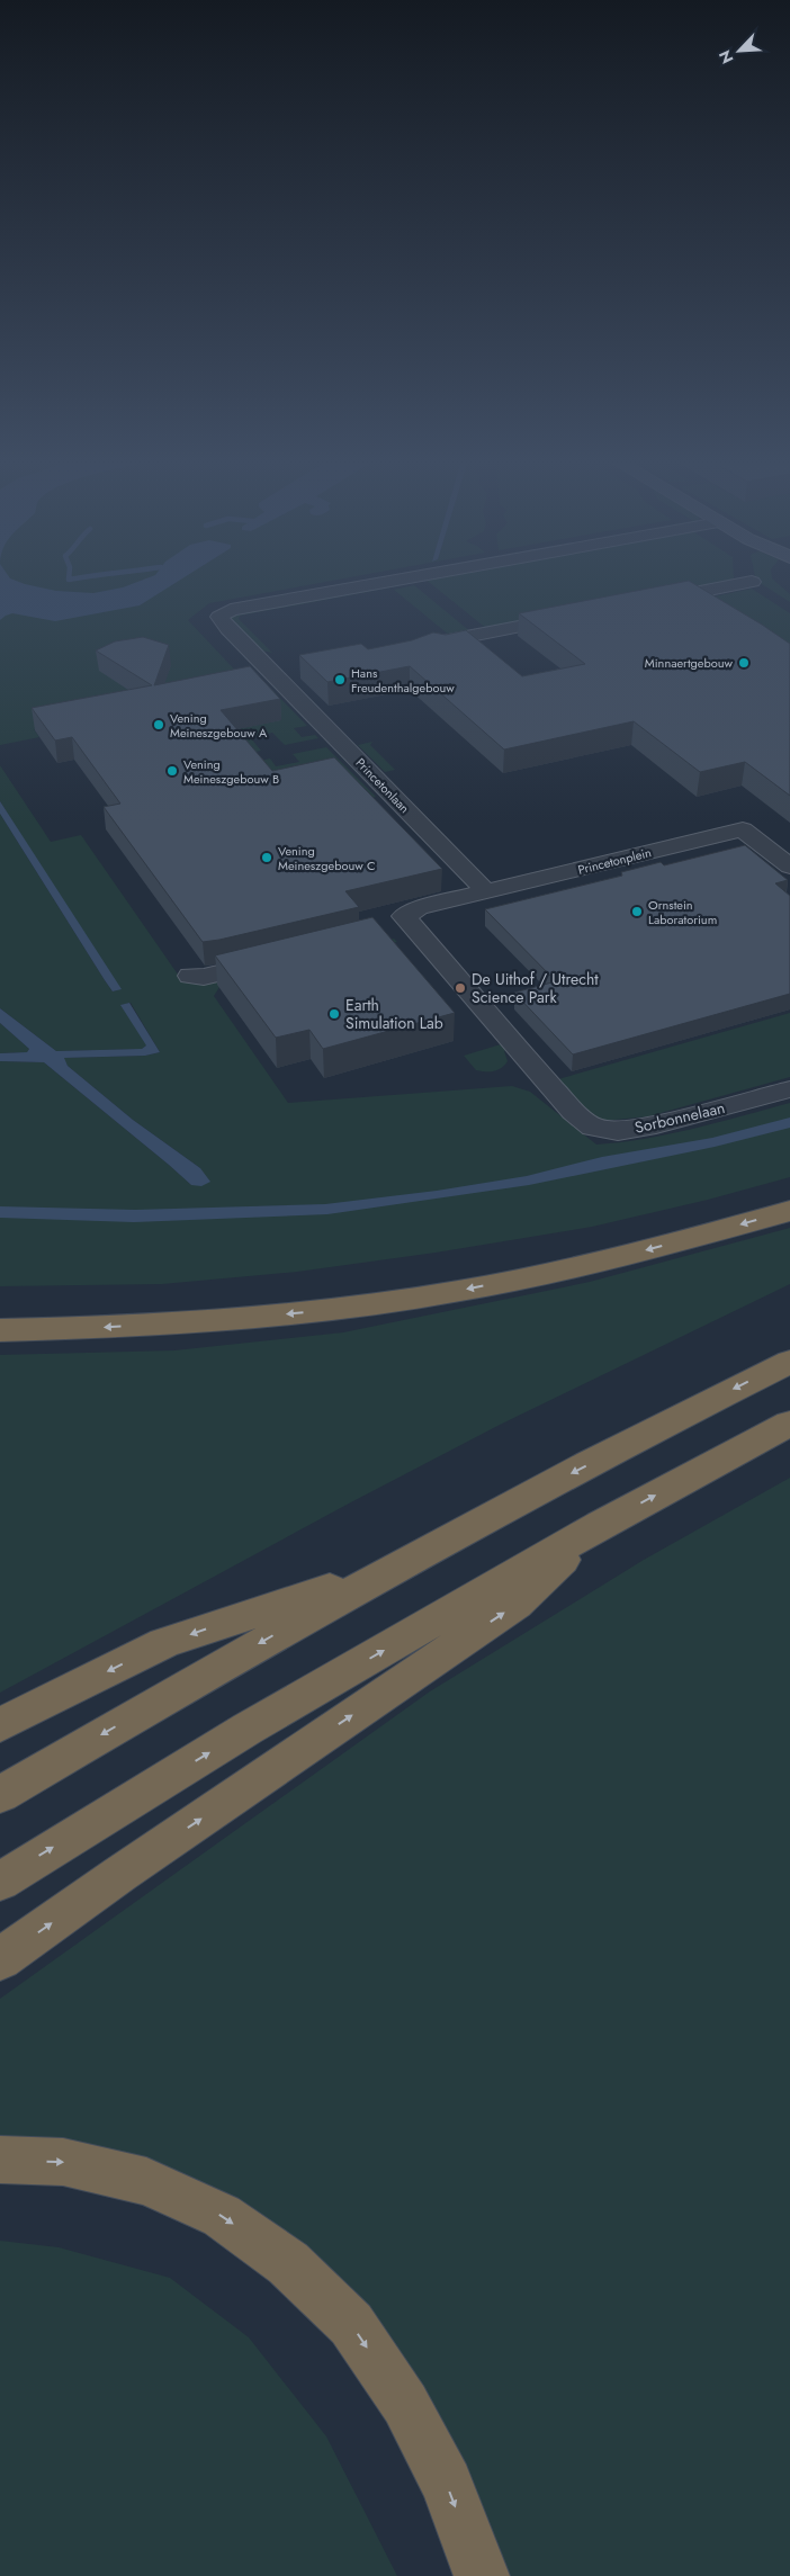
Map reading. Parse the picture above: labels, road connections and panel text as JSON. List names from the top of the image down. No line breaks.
{"streets":{"street":["Princetonlaan","Princetonplein","Sorbonnelaan"]},"crossings":[["Princetonlaan","Princetonplein"],["Princetonlaan","Sorbonnelaan"],["Princetonplein","Sorbonnelaan"]],"places":["Minnaertgebouw","Hans Freudenthalgebouw","Vening Meineszgebouw A","Vening Meineszgebouw B","Vening Meineszgebouw C","Ornstein Laboratorium","De Uithof / Utrecht Science Park","Earth Simulation Lab"],"north":"bottom left"}
